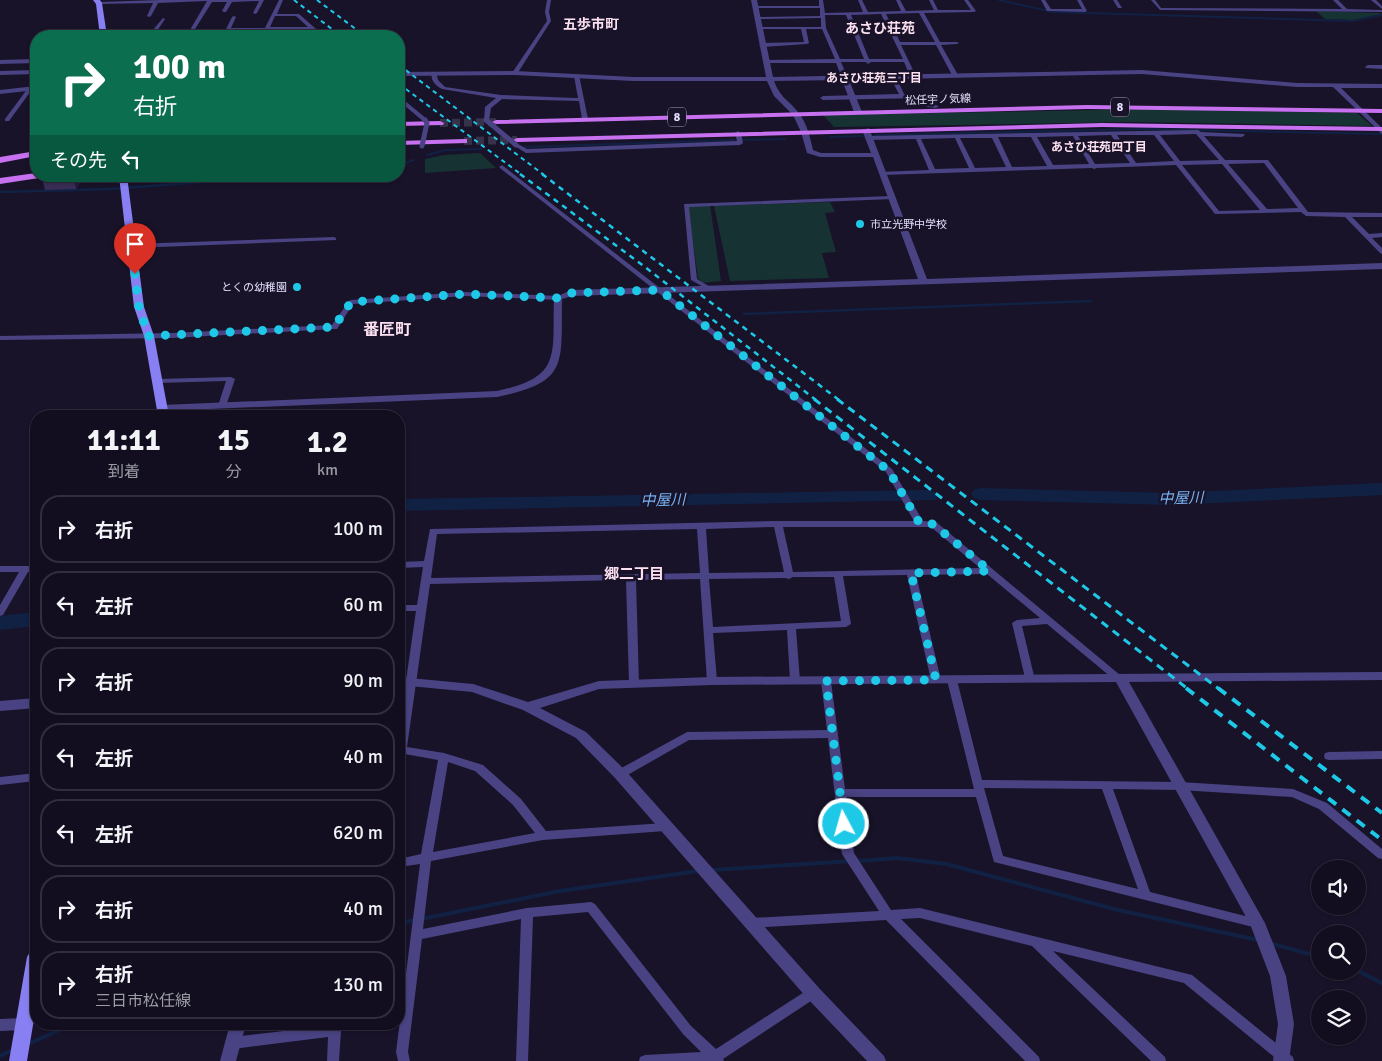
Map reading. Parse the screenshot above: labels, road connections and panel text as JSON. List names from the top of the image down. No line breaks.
{"streets":{"main road":["松任宇ノ気線","8"]},"districts":["五歩市町","あさひ荘苑","あさひ荘苑三丁目","あさひ荘苑四丁目","番匠町","郷二丁目"],"water":["中屋川"],"places":["市立光野中学校","とくの幼稚園"],"page":{"turn":["100 m","右折"],"then":"その先","eta":["11:11","到着","15","分","1.2","km"],"list":[{"name":"右折","value":"100 m"},{"name":"左折","value":"60 m"},{"name":"右折","value":"90 m"},{"name":"左折","value":"40 m"},{"name":"左折","value":"620 m"},{"name":"右折","value":"40 m"},{"name":"右折","note":"三日市松任線","value":"130 m"}]}}
